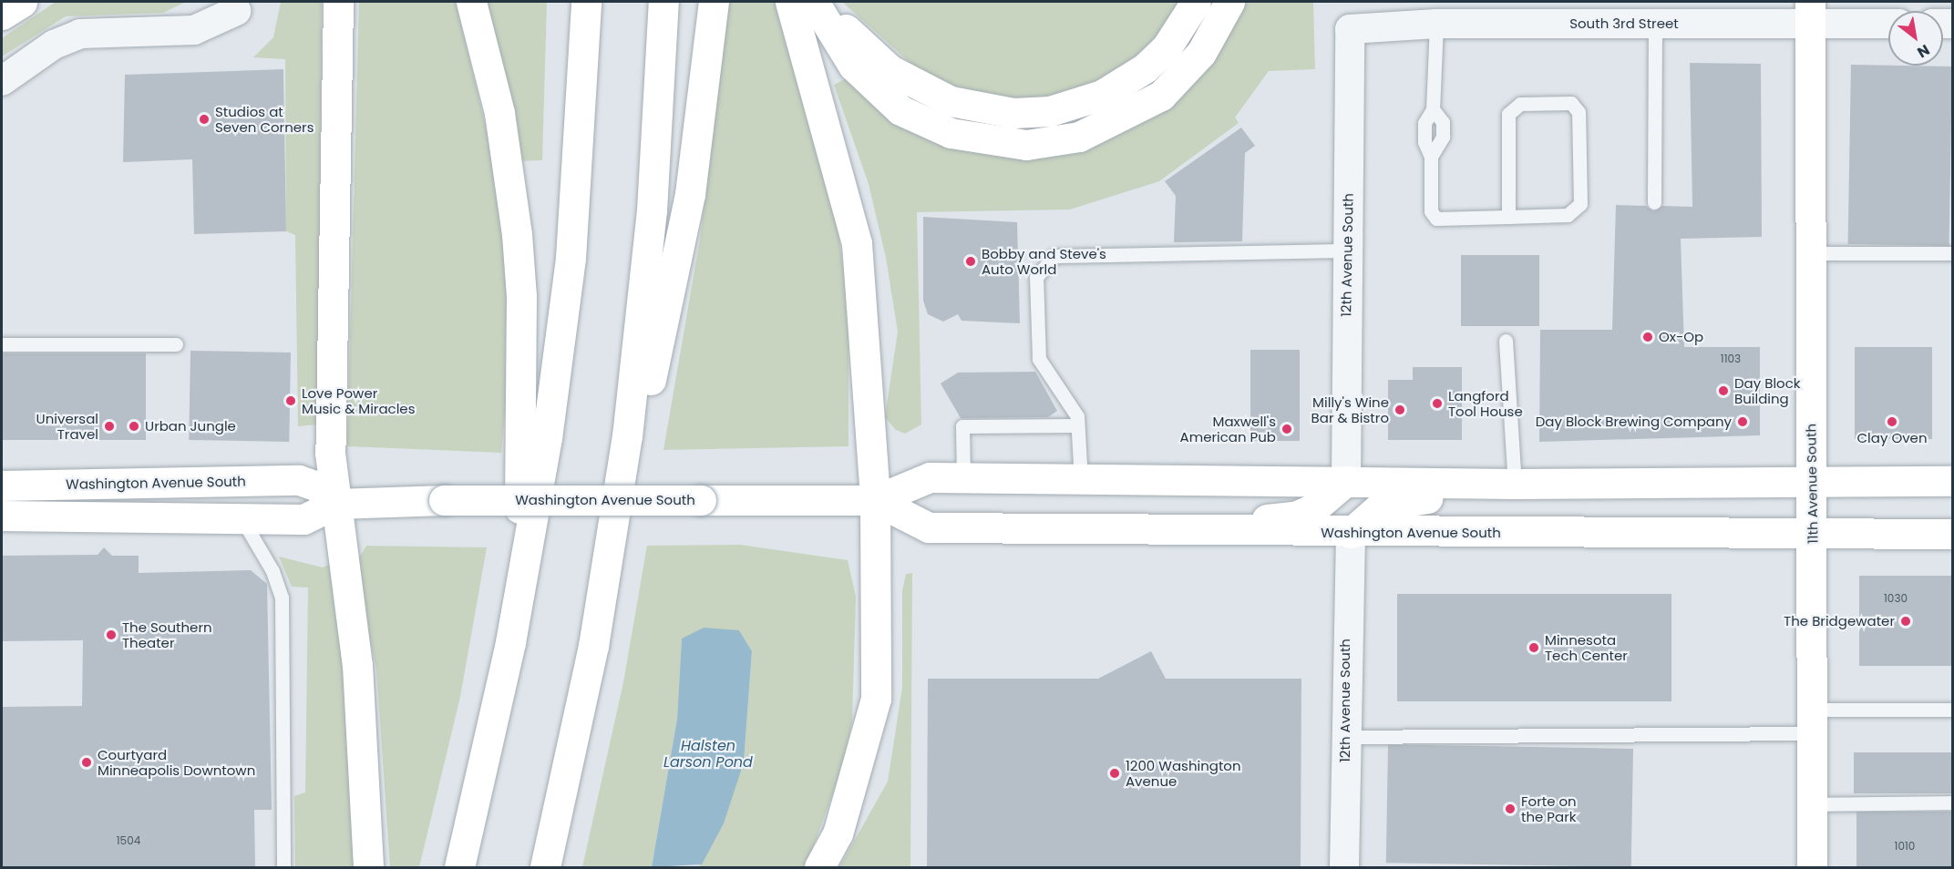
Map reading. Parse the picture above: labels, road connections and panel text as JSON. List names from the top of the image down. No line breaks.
{"streets":{"main road":["Washington Avenue South","11th Avenue South"],"street":["South 3rd Street","12th Avenue South"]},"crossings":[["South 3rd Street","12th Avenue South"],["South 3rd Street","11th Avenue South"],["12th Avenue South","Washington Avenue South"],["Washington Avenue South","11th Avenue South"]],"water":["Halsten Larson Pond"],"places":["Studios at Seven Corners","Bobby and Steve's Auto World","Ox-Op","Day Block Building","Love Power Music & Miracles","Langford Tool House","Milly's Wine Bar & Bistro","Day Block Brewing Company","Clay Oven","Universal Travel","Urban Jungle","Maxwell's American Pub","The Bridgewater","The Southern Theater","Minnesota Tech Center","Courtyard Minneapolis Downtown","1200 Washington Avenue","Forte on the Park"],"house_numbers":["1103","1030","1504","1010"],"north":"bottom right"}
